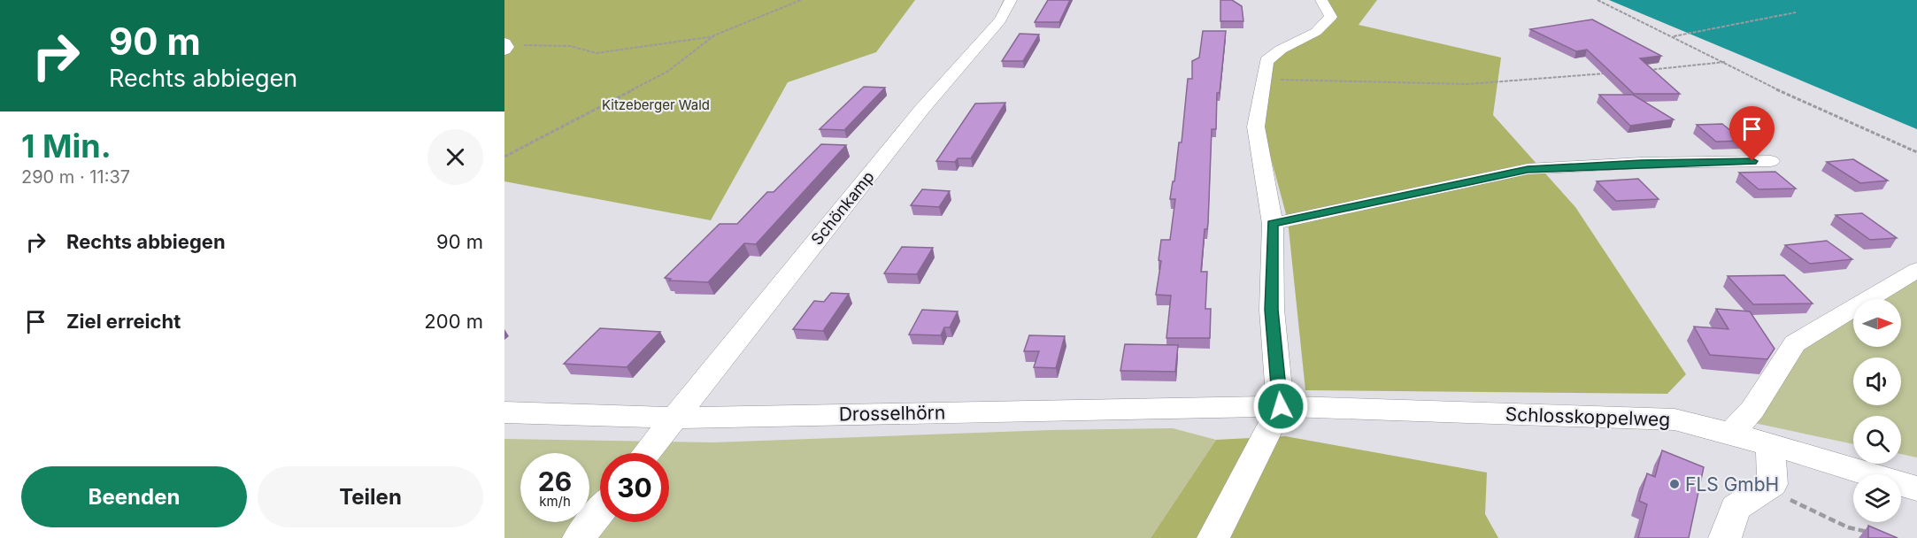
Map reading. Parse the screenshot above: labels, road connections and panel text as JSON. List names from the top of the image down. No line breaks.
{"streets":{"street":["Schönkamp","Drosselhörn","Schlosskoppelweg"]},"crossings":[["Schönkamp","Drosselhörn"],["Drosselhörn","Schlosskoppelweg"]],"parks":["Kitzeberger Wald"],"places":["FLS GmbH"],"north":"right","page":{"turn":["90 m","Rechts abbiegen"],"heading":["1 Min.","290 m · 11:37"],"list":[{"name":"Rechts abbiegen","value":"90 m"},{"name":"Ziel erreicht","value":"200 m"}],"speed":"26 km/h","limit":"30","buttons":["Beenden","Teilen"]}}
